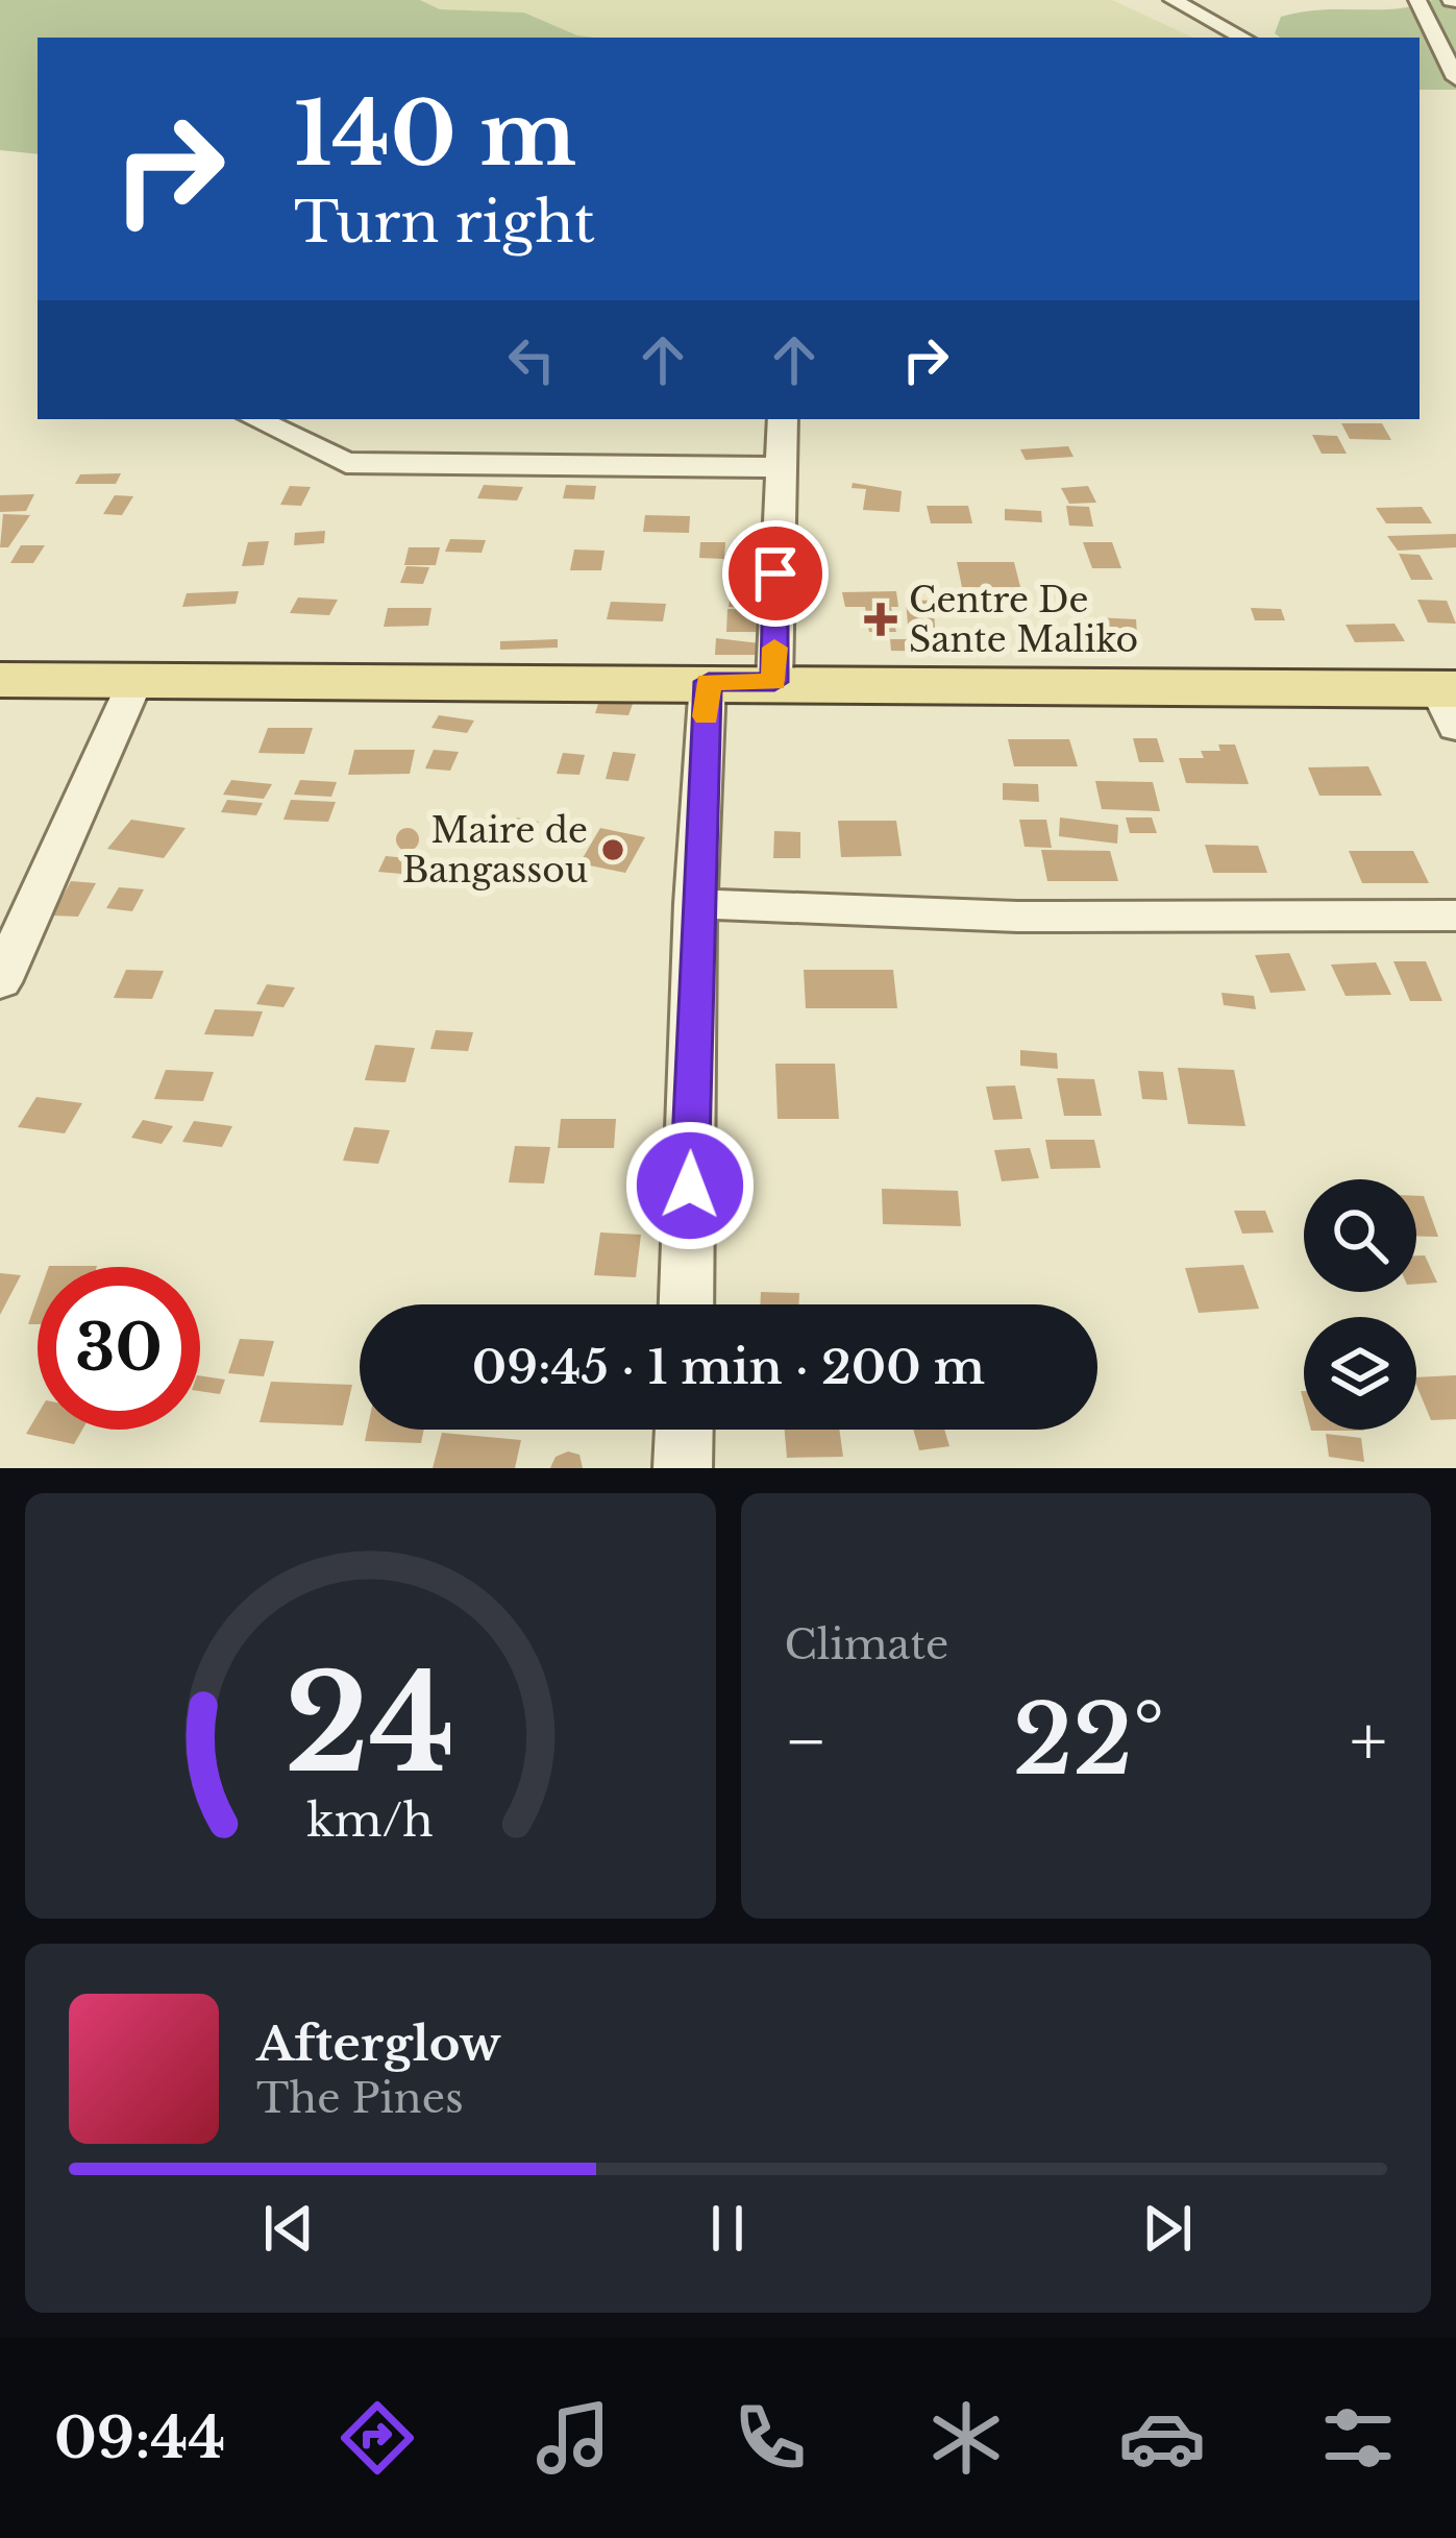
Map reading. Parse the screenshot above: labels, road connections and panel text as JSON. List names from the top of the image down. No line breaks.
{"places":{"health":["Centre De Sante Maliko"],"other":["Maire de Bangassou"]},"page":{"turn":["140 m","Turn right"],"limit":"30","trip":"09:45 · 1 min · 200 m","tile":"Climate","heat":["−","22°","+"],"song":["Afterglow","The Pines"],"tabs":"09:44","gauge":["24","km/h"]}}
